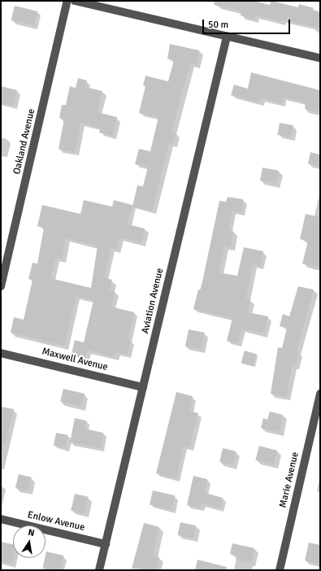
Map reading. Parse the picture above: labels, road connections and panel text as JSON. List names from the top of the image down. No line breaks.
{"streets":{"street":["Oakland Avenue","Aviation Avenue","Maxwell Avenue","Marie Avenue","Enlow Avenue"]},"crossings":[["Aviation Avenue","Maxwell Avenue"],["Aviation Avenue","Enlow Avenue"]],"scale_bar":"50 m","north":"top"}
